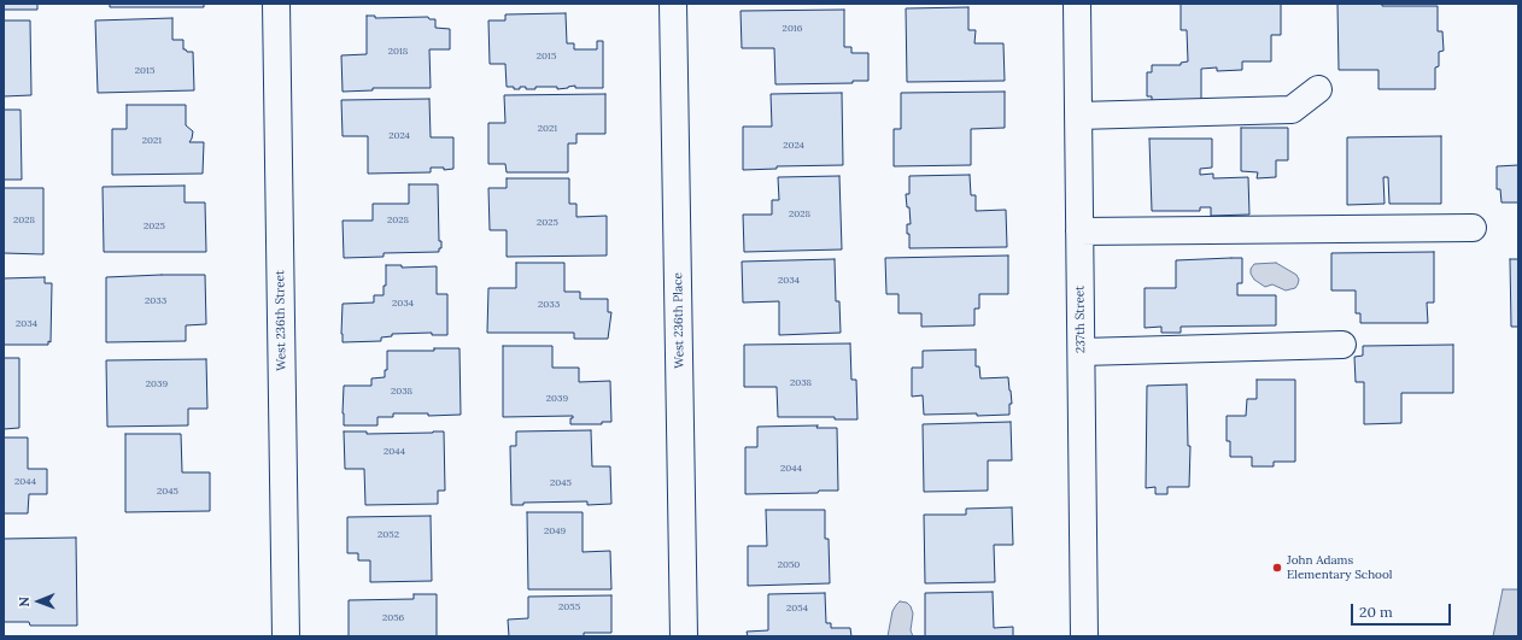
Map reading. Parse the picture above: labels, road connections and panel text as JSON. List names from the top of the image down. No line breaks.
{"streets":{"street":["237th Street","West 236th Street","West 236th Place"]},"places":["John Adams Elementary School"],"house_numbers":["2016","2018","2015","2015","2021","2024","2021","2024","2028","2028","2028","2025","2025","2034","2033","2034","2033","2034","2038","2039","2038","2039","2044","2044","2044","2045","2045","2049","2052","2050","2055","2054","2056"],"scale_bar":"20 m","north":"left"}
